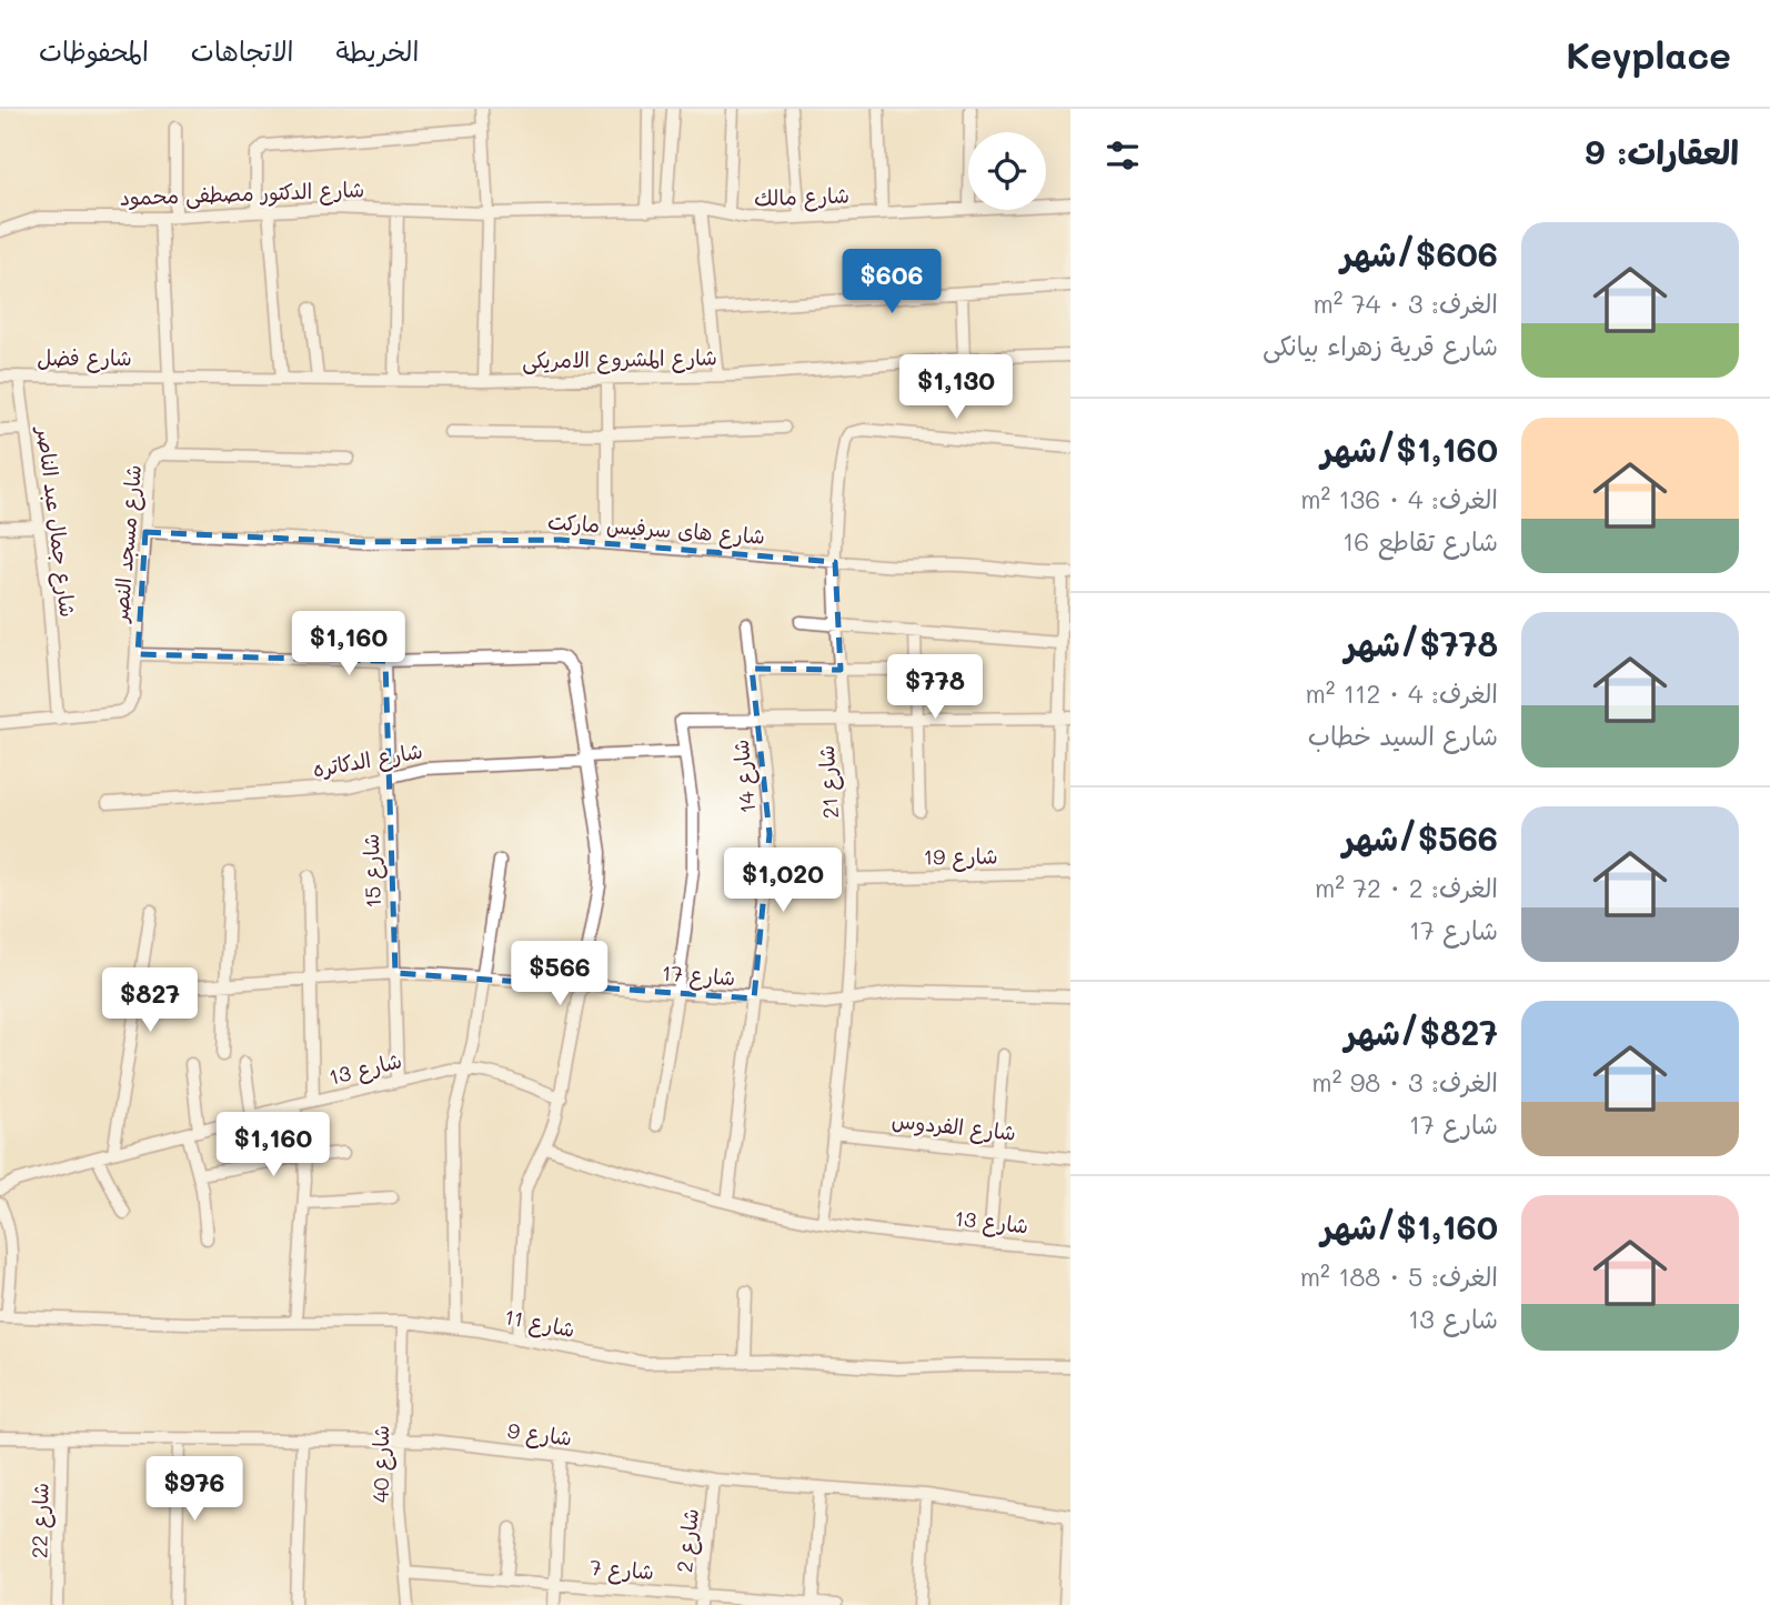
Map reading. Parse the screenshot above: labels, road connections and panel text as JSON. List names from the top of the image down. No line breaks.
{"streets":{"street":["شارع الدكتور مصطفى محمود","شارع مالك","شارع فضل","شارع المشروع الامريكى","شارع جمال عبد الناصر","شارع هاى سرفيس ماركت","شارع مسجد النصر","شارع الدكاتره","شارع 14","شارع 21","شارع 19","شارع 15","شارع 17","شارع 13","شارع الفردوس","شارع 11","شارع 9","شارع 40","شارع 22","شارع 2","شارع 7"]},"crossings":[["شارع الدكتور مصطفى محمود","شارع مالك"],["شارع الدكتور مصطفى محمود","شارع مسجد النصر"],["شارع فضل","شارع المشروع الامريكى"],["شارع فضل","شارع جمال عبد الناصر"],["شارع فضل","شارع مسجد النصر"],["شارع المشروع الامريكى","شارع مسجد النصر"],["شارع جمال عبد الناصر","شارع مسجد النصر"],["شارع هاى سرفيس ماركت","شارع مسجد النصر"],["شارع هاى سرفيس ماركت","شارع 21"],["شارع الدكاتره","شارع 15"],["شارع 14","شارع 17"],["شارع 14","شارع 13"],["شارع 21","شارع 19"],["شارع 21","شارع 17"],["شارع 21","شارع 13"],["شارع 21","شارع الفردوس"],["شارع 15","شارع 17"],["شارع 15","شارع 13"],["شارع 11","شارع 40"],["شارع 9","شارع 40"],["شارع 9","شارع 22"],["شارع 9","شارع 2"],["شارع 40","شارع 7"],["شارع 2","شارع 7"]],"page":{"header":"Keyplace","nav":["الخريطة","الاتجاهات","المحفوظات"],"heading":"العقارات: 9","list":[{"name":"$606/شهر","note":"الغرف: 3 · 74 m² · شارع قرية زهراء بيانكى"},{"name":"$1,160/شهر","note":"الغرف: 4 · 136 m² · شارع تقاطع 16"},{"name":"$778/شهر","note":"الغرف: 4 · 112 m² · شارع السيد خطاب"},{"name":"$566/شهر","note":"الغرف: 2 · 72 m² · شارع 17"},{"name":"$827/شهر","note":"الغرف: 3 · 98 m² · شارع 17"},{"name":"$1,160/شهر","note":"الغرف: 5 · 188 m² · شارع 13"}],"price":["$606","$1,130","$1,160","$778","$1,020","$566","$827","$1,160","$976"]}}
